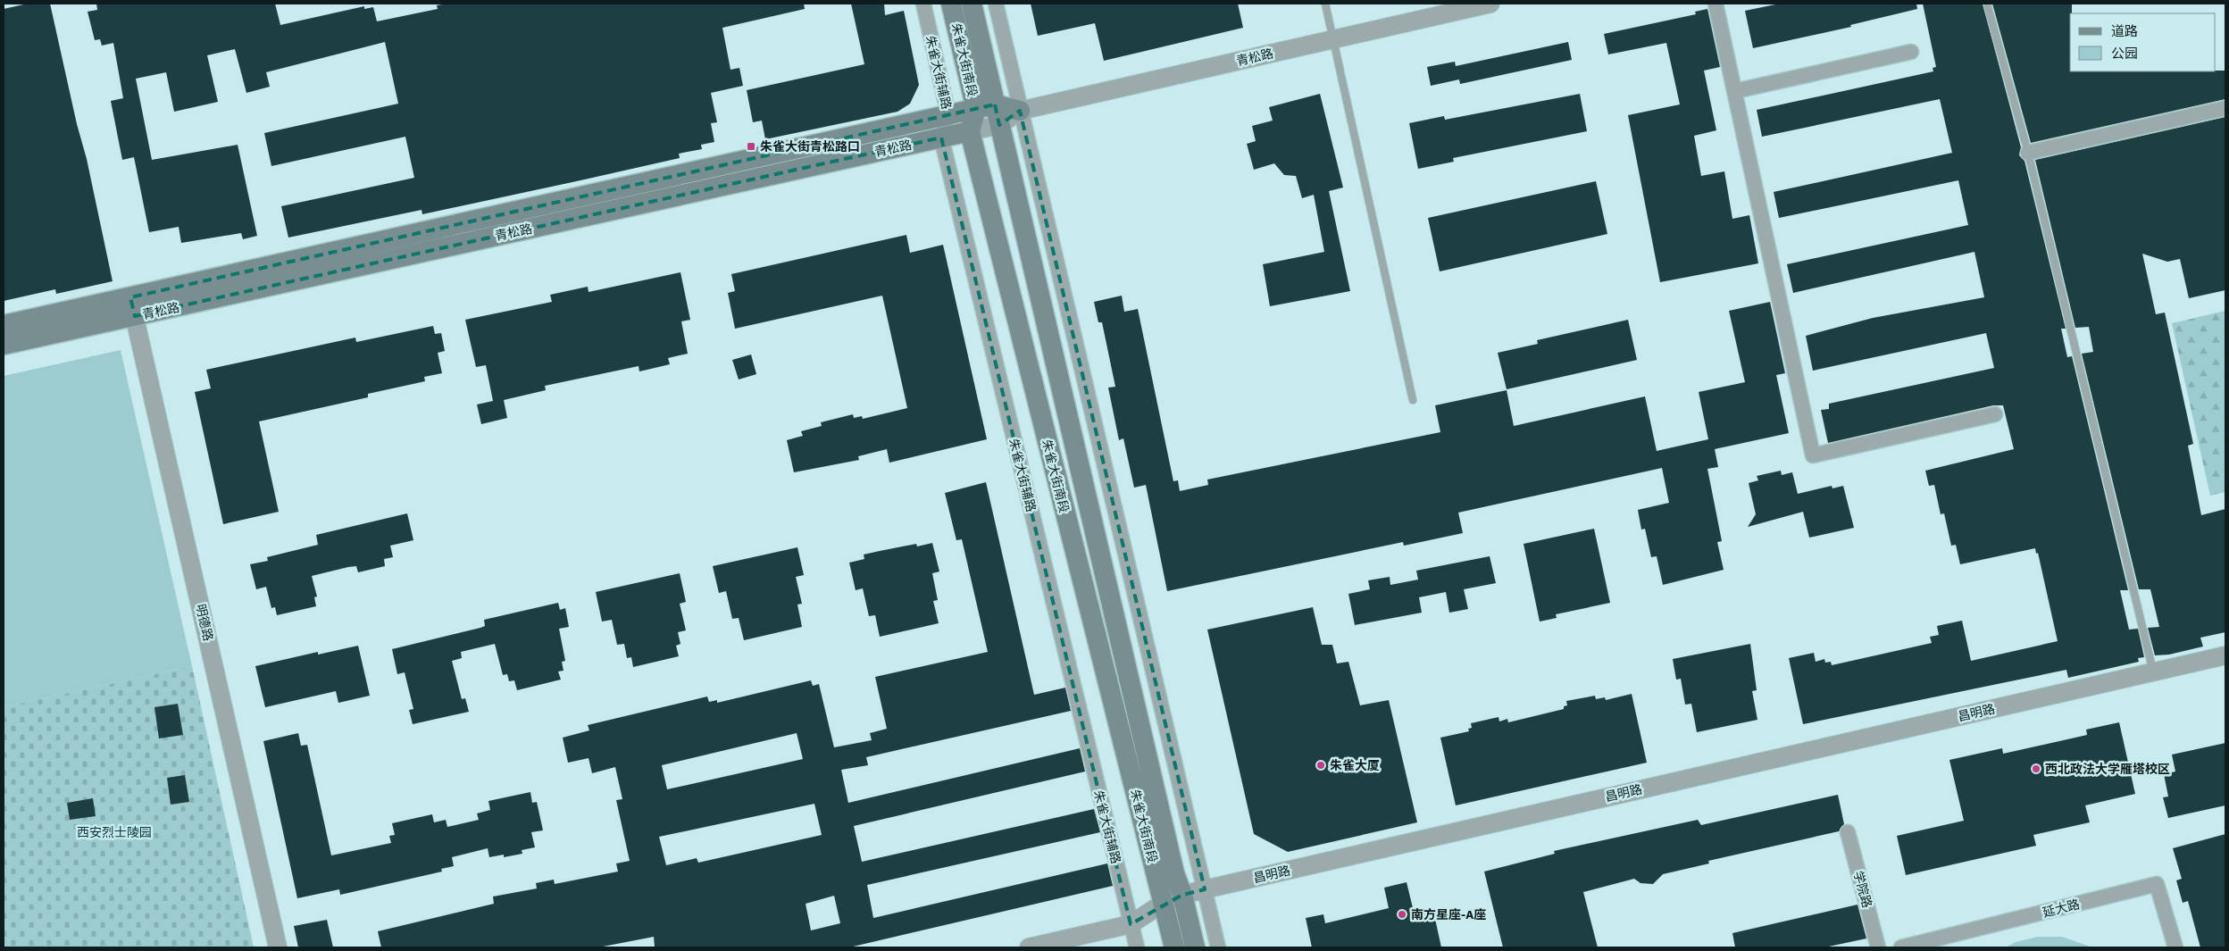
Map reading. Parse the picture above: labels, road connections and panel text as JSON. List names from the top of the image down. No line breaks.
{"streets":{"main road":["青松路","朱雀大街南段"],"street":["朱雀大街辅路","明德路","昌明路","学院路","延大路"]},"crossings":[["青松路","朱雀大街南段"],["青松路","朱雀大街辅路"],["青松路","明德路"],["朱雀大街南段","昌明路"],["朱雀大街辅路","昌明路"]],"parks":["西安烈士陵园"],"places":{"transit":["朱雀大街青松路口"],"other":["朱雀大厦","西北政法大学雁塔校区","南方星座-A座"]},"legend":["道路","公园"]}
